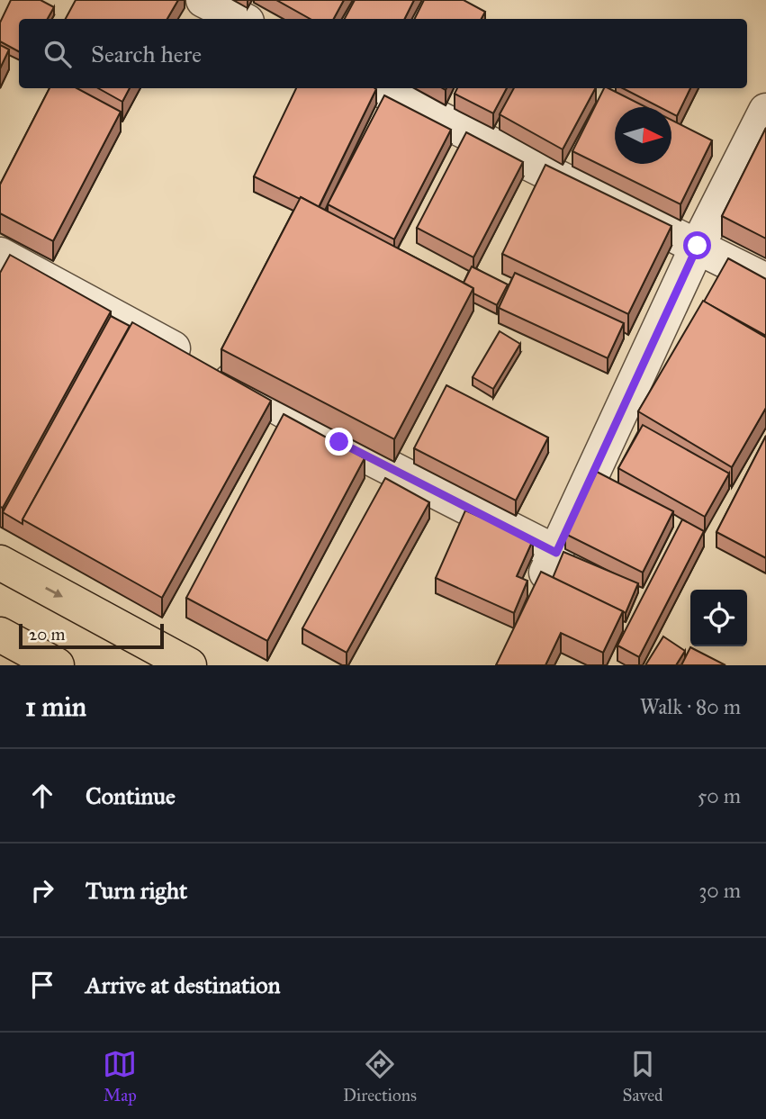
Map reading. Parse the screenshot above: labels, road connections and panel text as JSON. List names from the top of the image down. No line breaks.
{"scale_bar":"20 m","north":"right","page":{"search":"Search here","scale":"20 m","heading":["1 min","Walk · 80 m"],"list":[["Continue","50 m"],["Turn right","30 m"],"Arrive at destination"],"nav":["Map","Directions","Saved"]}}
